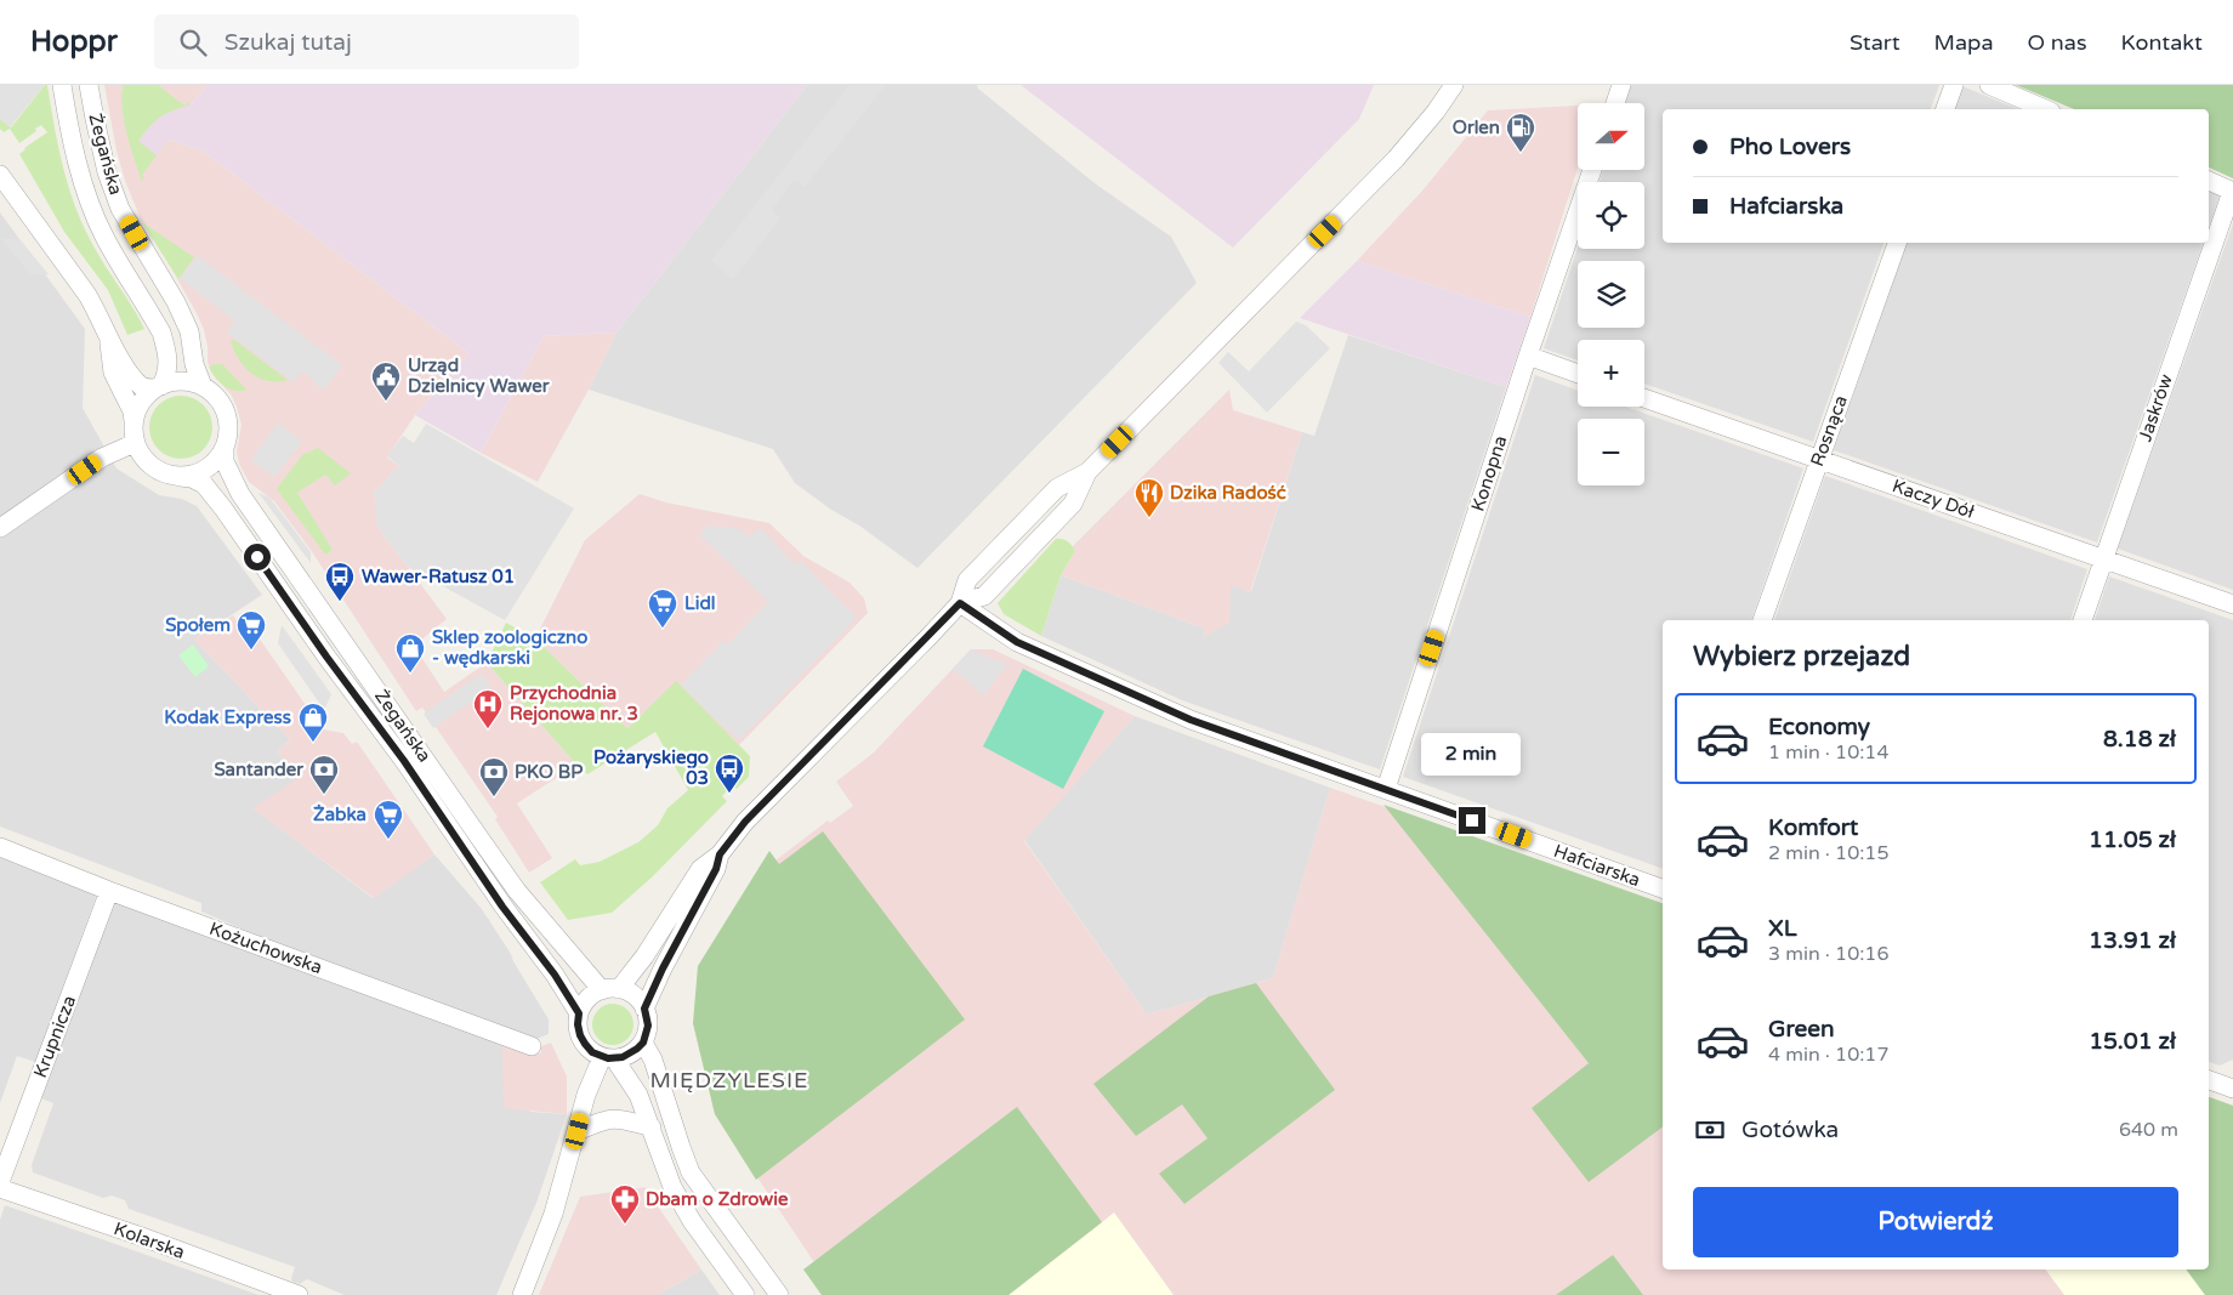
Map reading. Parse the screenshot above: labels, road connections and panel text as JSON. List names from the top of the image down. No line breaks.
{"streets":{"street":["Żegańska","Jaskrów","Rosnąca","Konopna","Kaczy Dół","Hafciarska","Kożuchowska","Krupnicza","Kolarska"]},"crossings":[["Jaskrów","Kaczy Dół"],["Rosnąca","Kaczy Dół"],["Konopna","Hafciarska"],["Kożuchowska","Krupnicza"]],"districts":["MIĘDZYLESIE"],"places":{"fuel station":["Orlen"],"public building":["Urząd Dzielnicy Wawer"],"restaurant":["Dzika Radość"],"bus stop":["Wawer-Ratusz 01","Pożaryskiego 03"],"supermarket":["Lidl","Społem","Żabka"],"shop":["Sklep zoologiczno - wędkarski","Kodak Express"],"hospital":["Przychodnia Rejonowa nr. 3"],"bank":["Santander","PKO BP"],"pharmacy":["Dbam o Zdrowie"]},"north":"right","page":{"header":"Hoppr","search":"Szukaj tutaj","nav":["Start","Mapa","O nas","Kontakt"],"map_buttons":["+","−"],"banner":["Pho Lovers","Hafciarska"],"heading":"Wybierz przejazd","list":[{"name":"Economy","note":"1 min · 10:14","value":"8.18 zł"},{"name":"Komfort","note":"2 min · 10:15","value":"11.05 zł"},{"name":"XL","note":"3 min · 10:16","value":"13.91 zł"},{"name":"Green","note":"4 min · 10:17","value":"15.01 zł"}],"bubble":"2 min","pay":["Gotówka","640 m"],"buttons":"Potwierdź"}}
